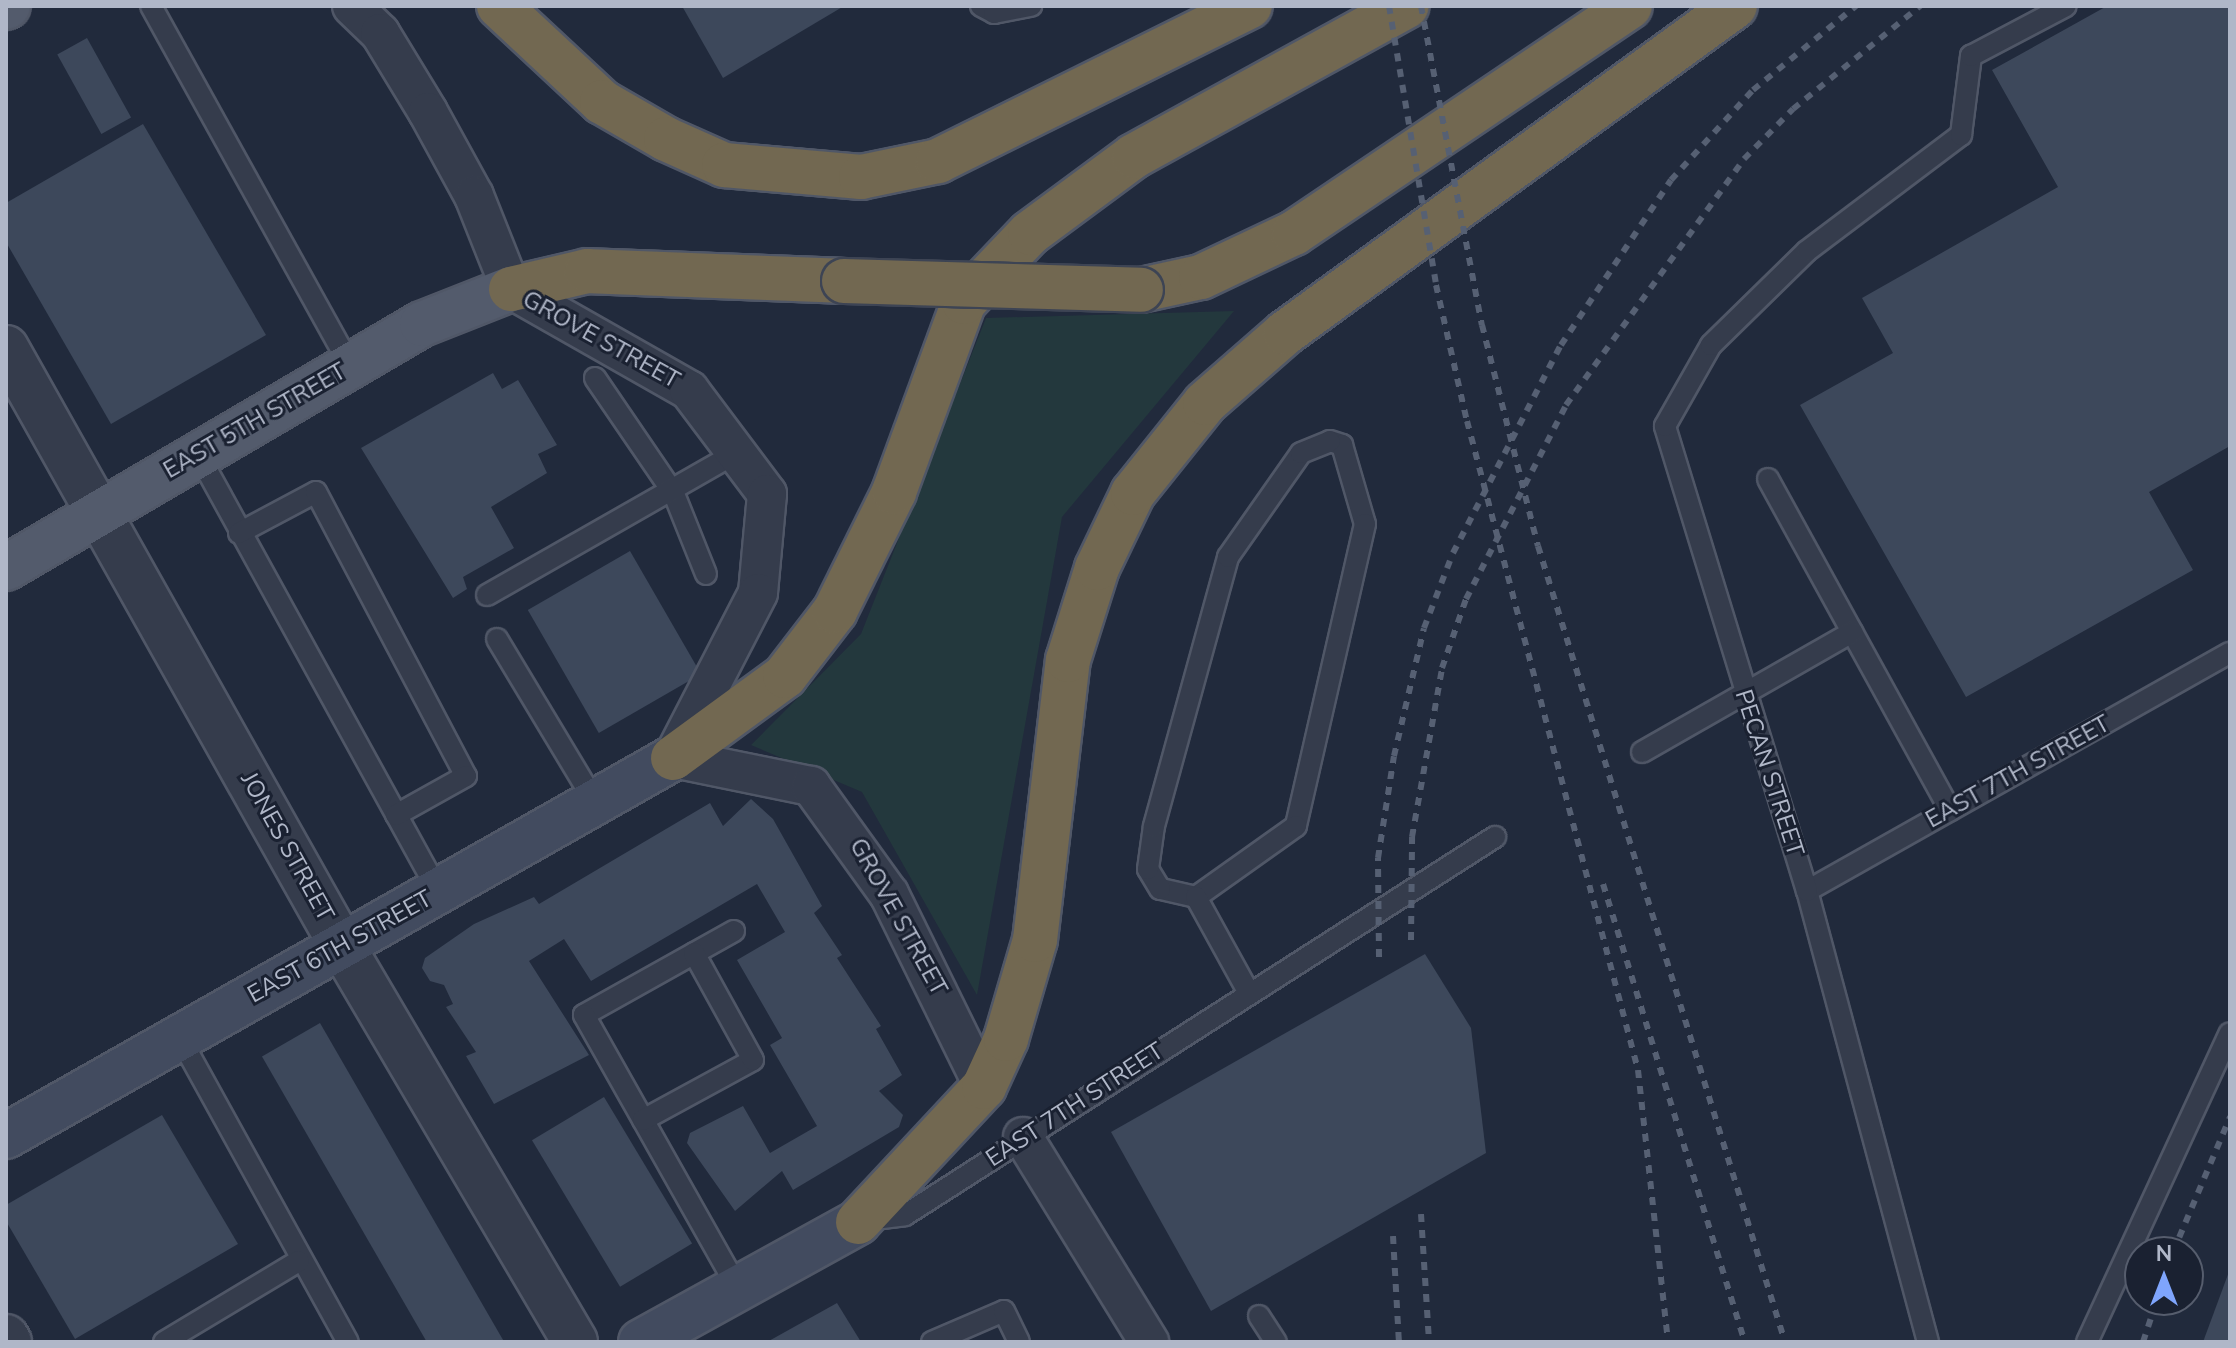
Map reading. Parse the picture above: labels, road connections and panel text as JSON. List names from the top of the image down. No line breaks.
{"streets":{"main road":["EAST 5TH STREET","EAST 7TH STREET","EAST 6TH STREET"],"street":["GROVE STREET","JONES STREET"],"lane":["PECAN STREET"]},"crossings":[["GROVE STREET","EAST 5TH STREET"],["GROVE STREET","EAST 6TH STREET"],["EAST 5TH STREET","JONES STREET"],["EAST 7TH STREET","PECAN STREET"],["JONES STREET","EAST 6TH STREET"]],"north":"top"}
